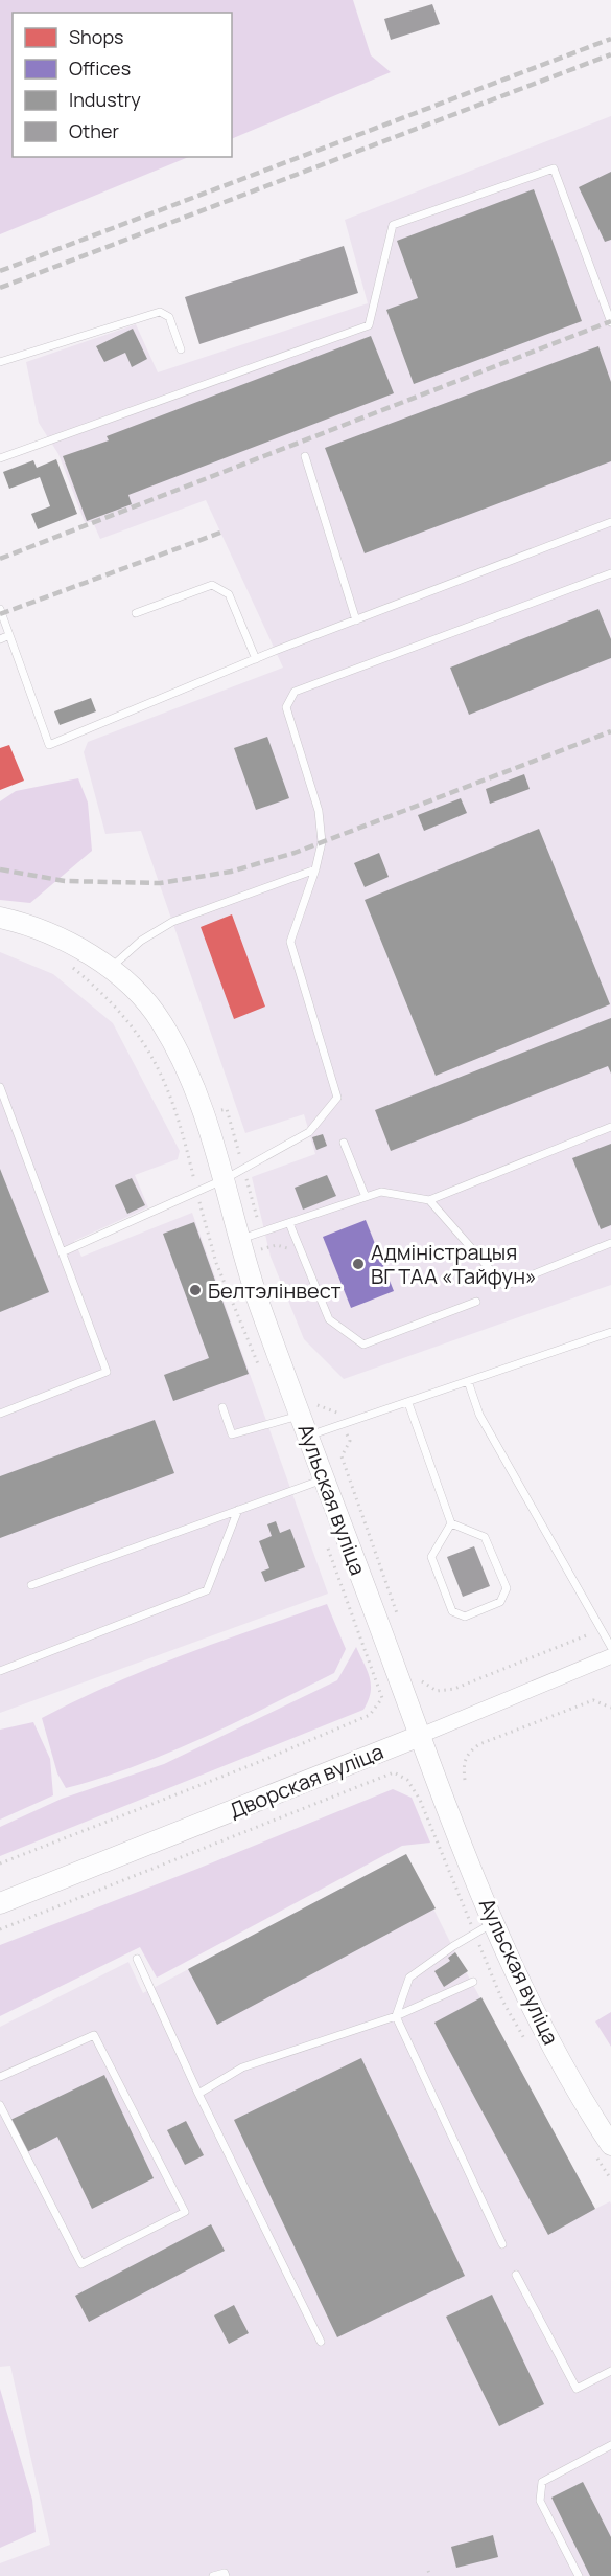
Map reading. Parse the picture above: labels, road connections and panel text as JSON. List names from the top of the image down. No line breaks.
{"streets":{"street":["Аульская вуліца","Дворская вуліца"]},"crossings":[["Аульская вуліца","Дворская вуліца"]],"places":["Адміністрацыя ВГ ТАА «Тайфун»","Белтэлінвест"],"legend":["Shops","Offices","Industry","Other"]}
